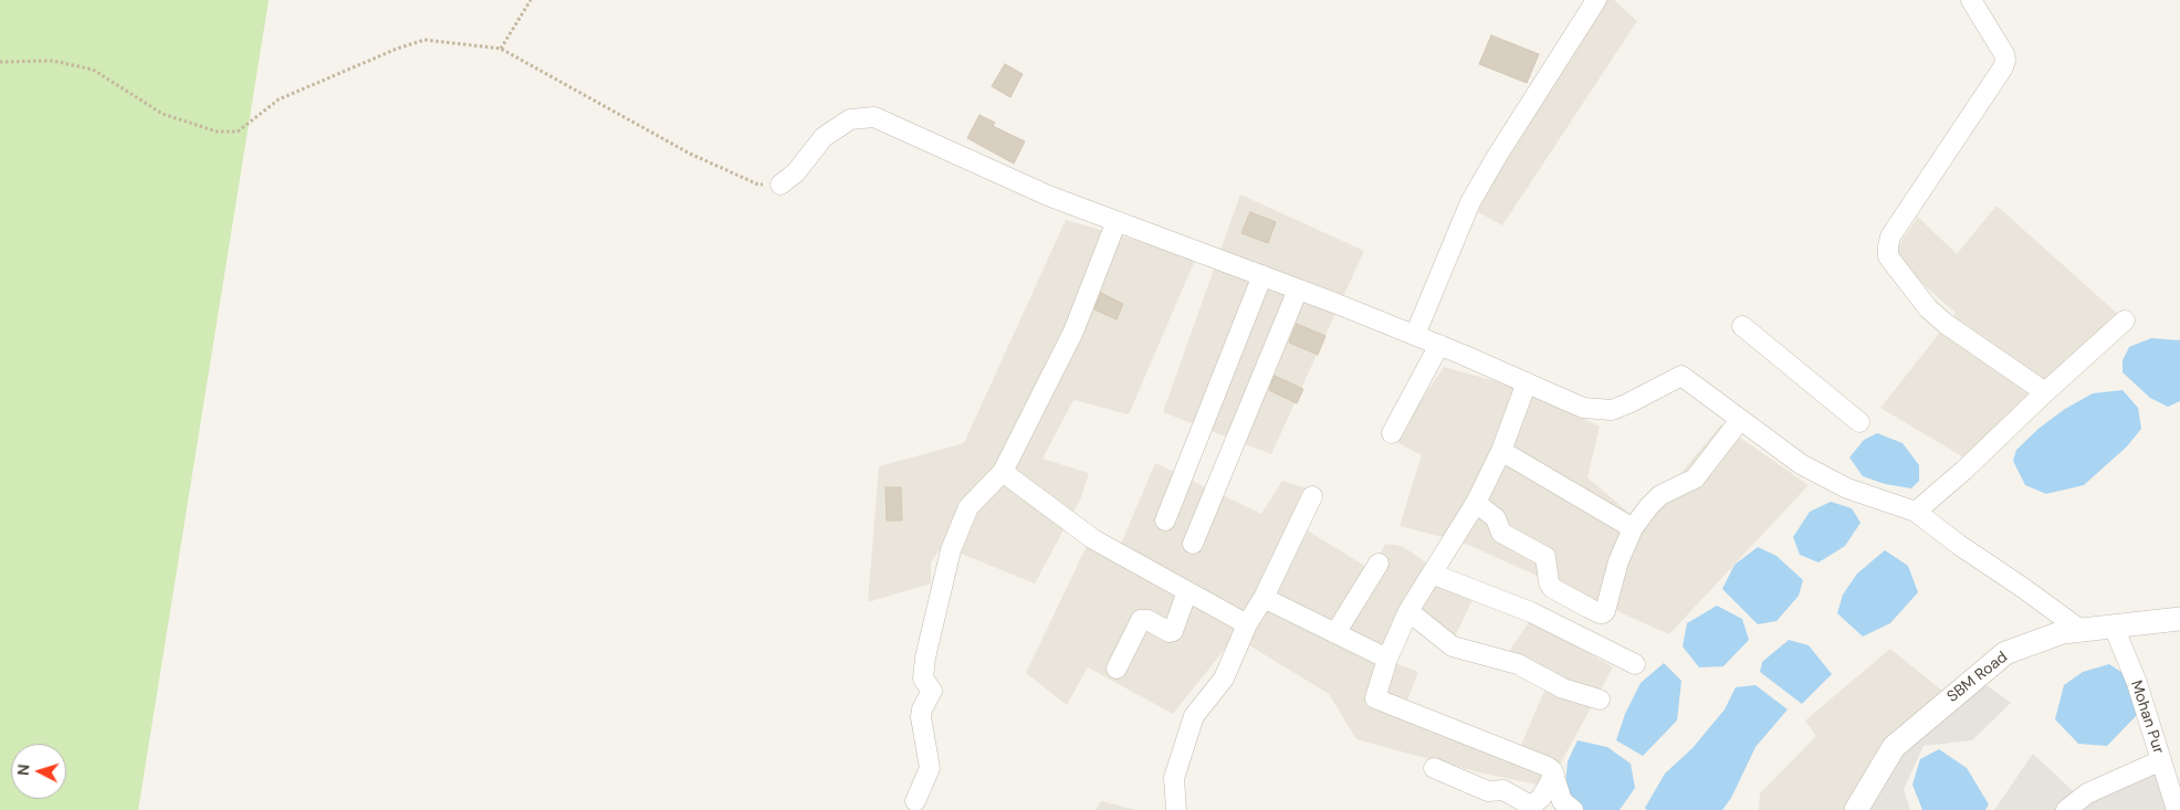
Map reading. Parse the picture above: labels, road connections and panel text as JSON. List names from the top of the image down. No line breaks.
{"streets":{"street":["SBM Road","Mohan Pur"]},"crossings":[["SBM Road","Mohan Pur"]],"north":"left"}
